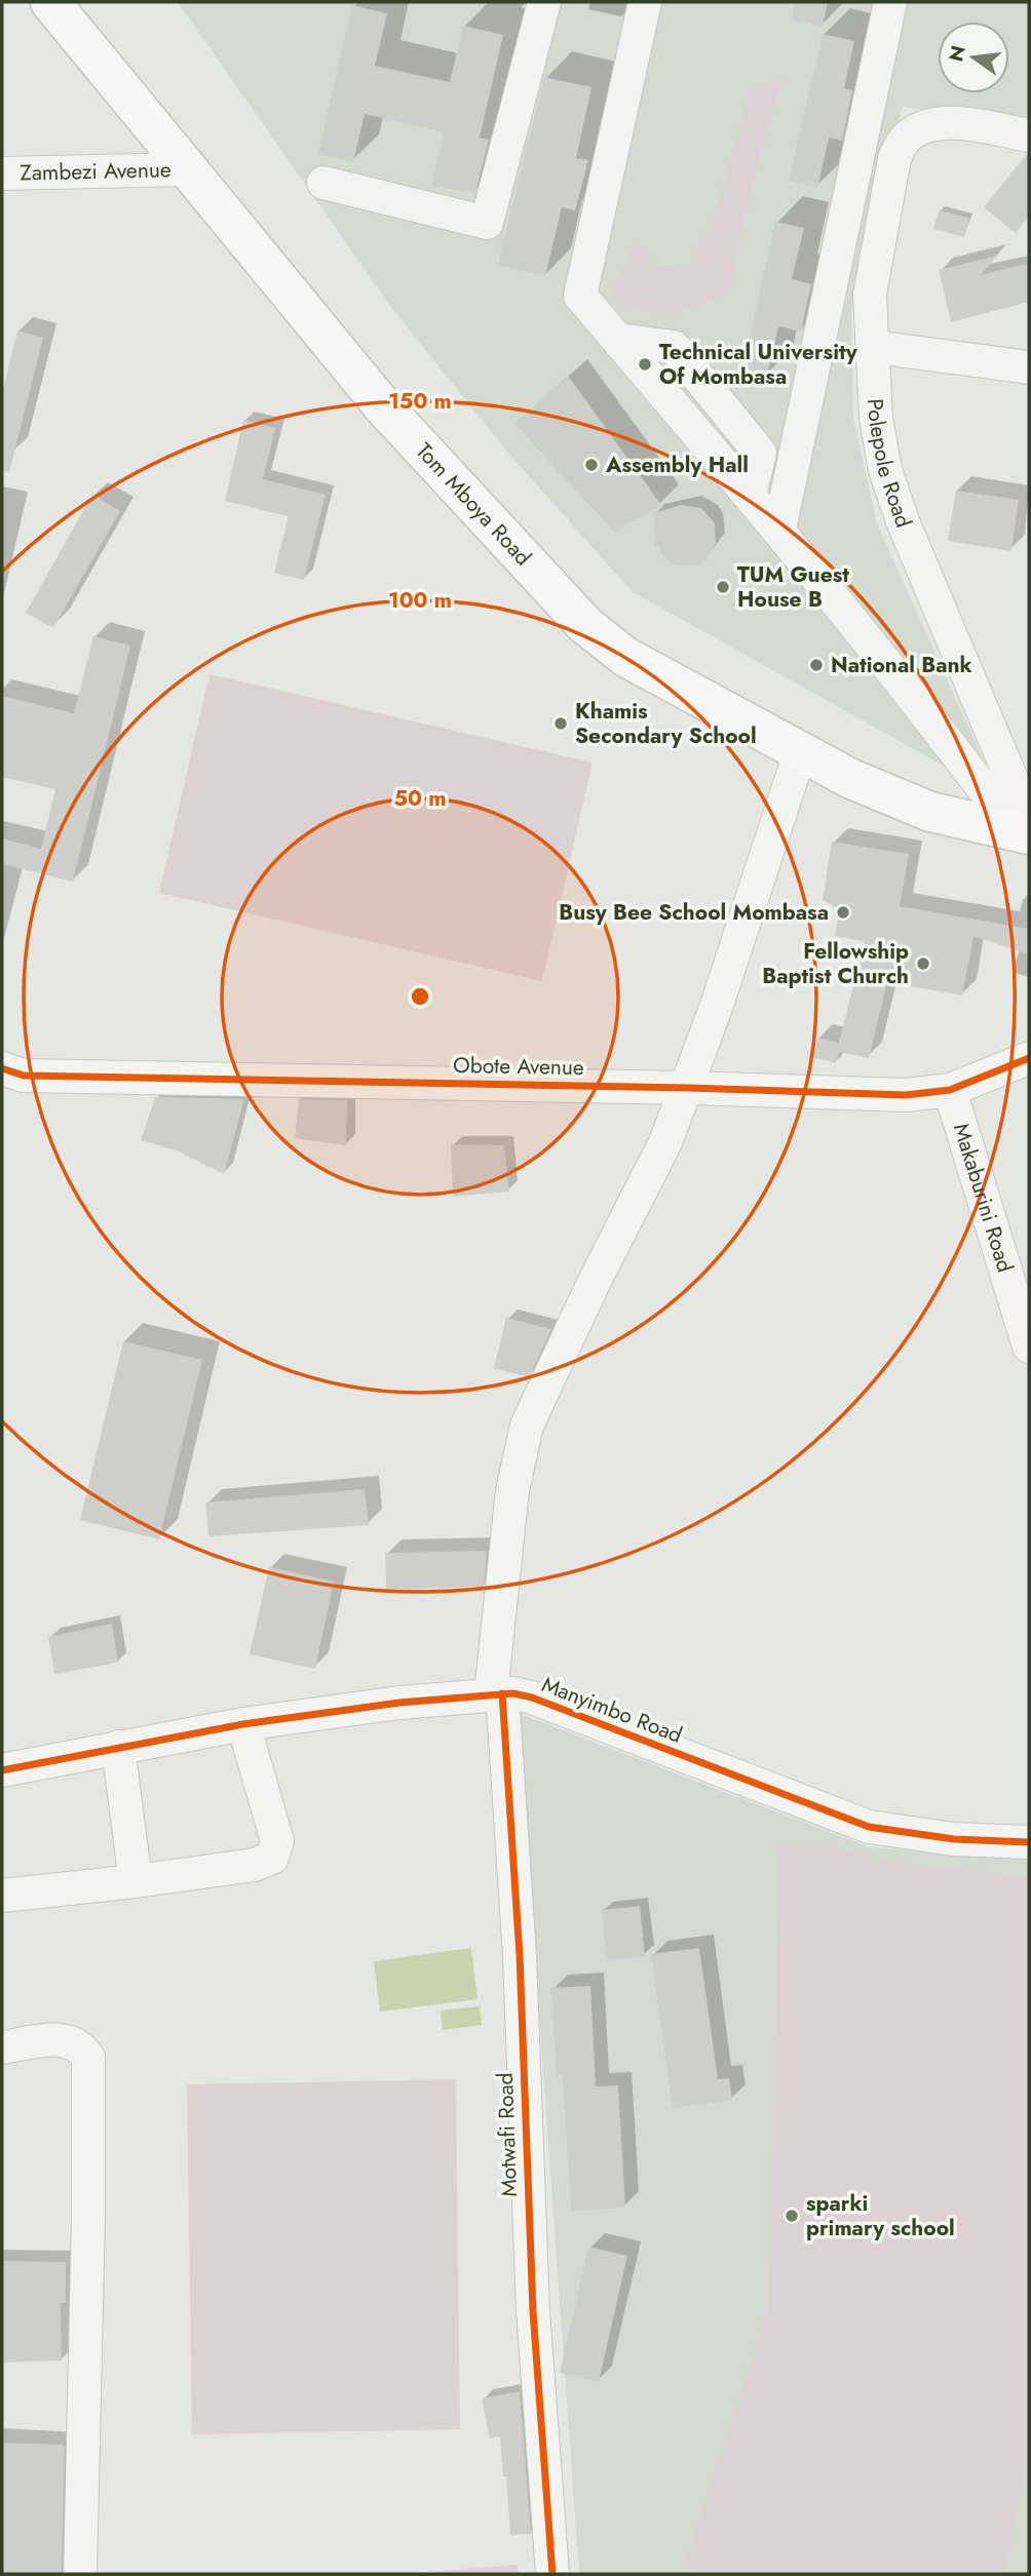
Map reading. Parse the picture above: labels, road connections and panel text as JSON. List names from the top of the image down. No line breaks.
{"streets":{"main road":["Tom Mboya Road"],"street":["Zambezi Avenue","Polepole Road","Obote Avenue","Makaburini Road","Manyimbo Road","Motwafi Road"]},"crossings":[["Zambezi Avenue","Tom Mboya Road"],["Polepole Road","Tom Mboya Road"],["Tom Mboya Road","Motwafi Road"],["Obote Avenue","Makaburini Road"],["Obote Avenue","Motwafi Road"],["Manyimbo Road","Motwafi Road"]],"places":["Technical University Of Mombasa","Assembly Hall","TUM Guest House B","National Bank","Khamis Secondary School","Busy Bee School Mombasa","Fellowship Baptist Church","sparki primary school"],"north":"left","rings":["150 m","100 m","50 m"]}
